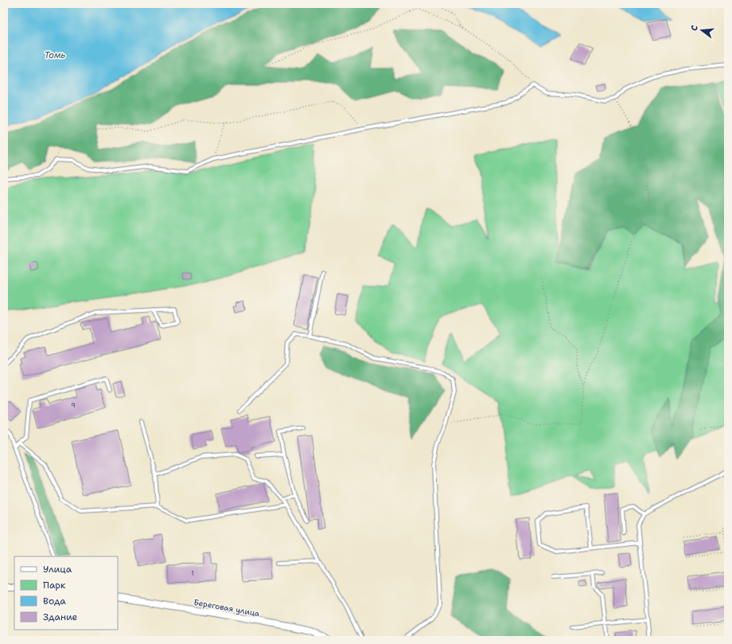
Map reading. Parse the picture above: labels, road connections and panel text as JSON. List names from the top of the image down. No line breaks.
{"streets":{"street":["Береговая улица"]},"water":["Томь"],"house_numbers":["9","1"],"legend":["Улица","Парк","Вода","Здание"],"north":"left"}
